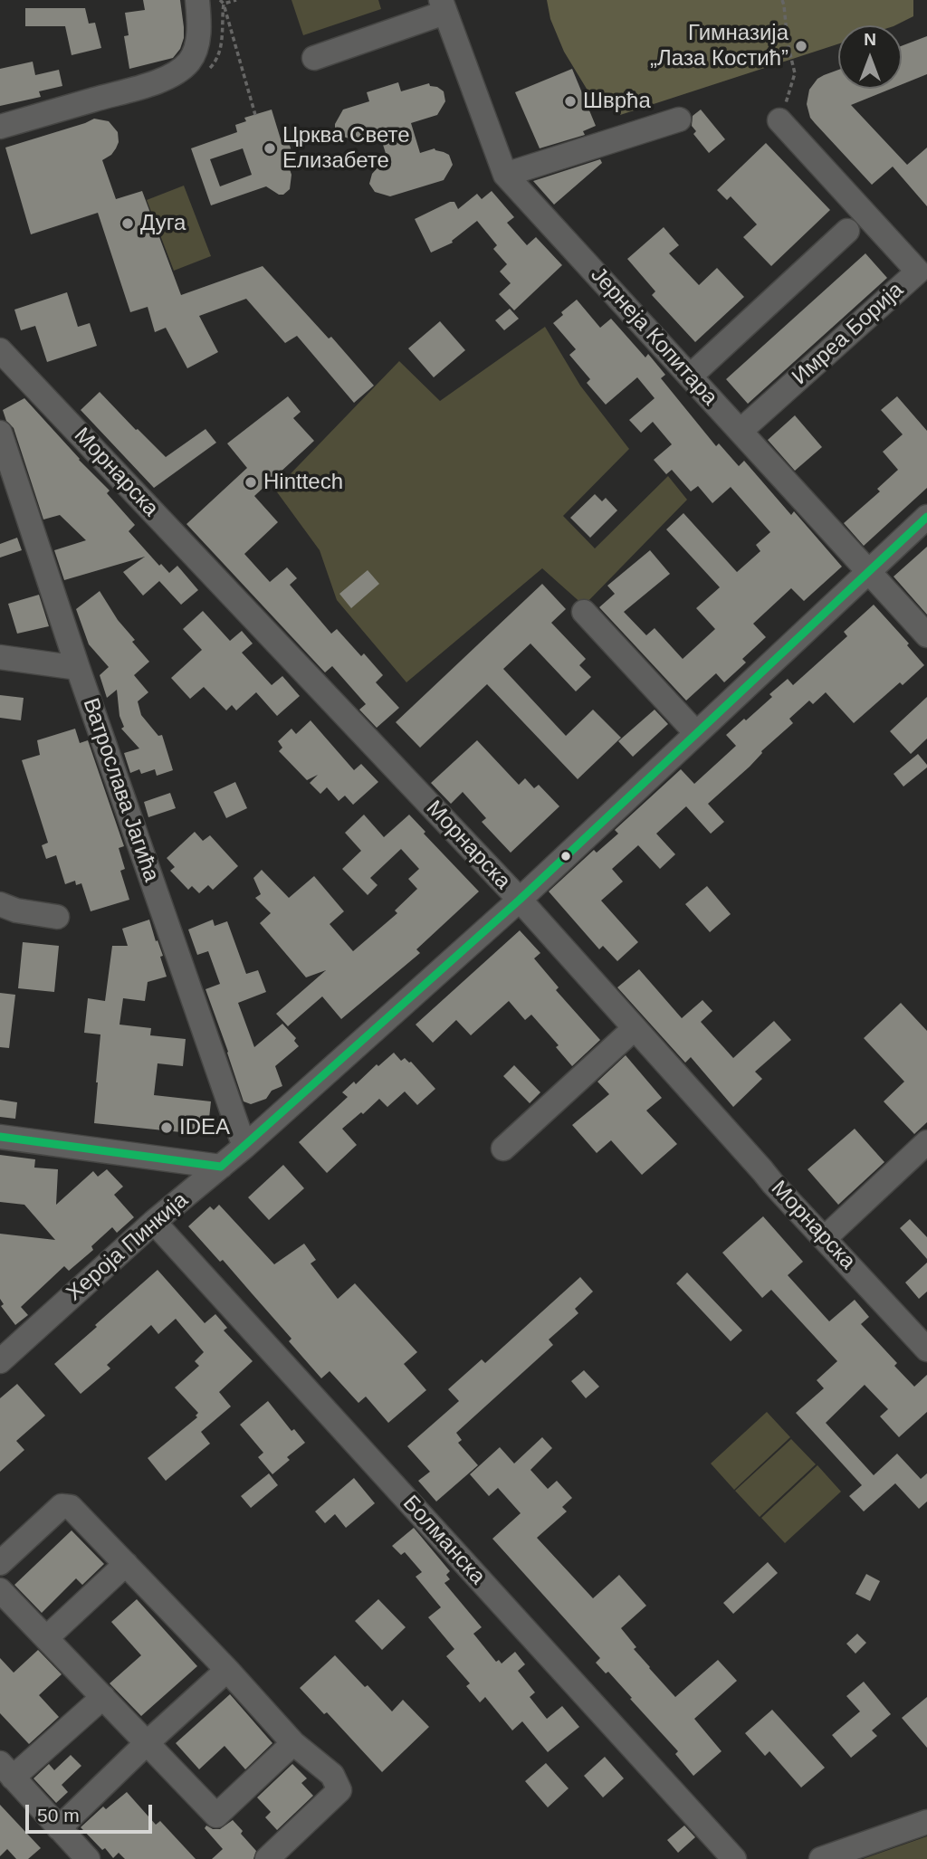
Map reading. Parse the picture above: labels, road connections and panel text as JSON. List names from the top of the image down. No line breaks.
{"streets":{"street":["Имреа Борија","Јернеја Копитара","Морнарска","Ватрослава Јагића","Хероја Пинкија","Болманска"]},"crossings":[["Имреа Борија","Јернеја Копитара"],["Јернеја Копитара","Хероја Пинкија"],["Морнарска","Хероја Пинкија"],["Ватрослава Јагића","Хероја Пинкија"],["Хероја Пинкија","Болманска"]],"places":["Гимназија „Лаза Костић”","Шврћа","Црква Свете Елизабете","Дуга","Hinttech","IDEA"],"scale_bar":"50 m","north":"top"}
